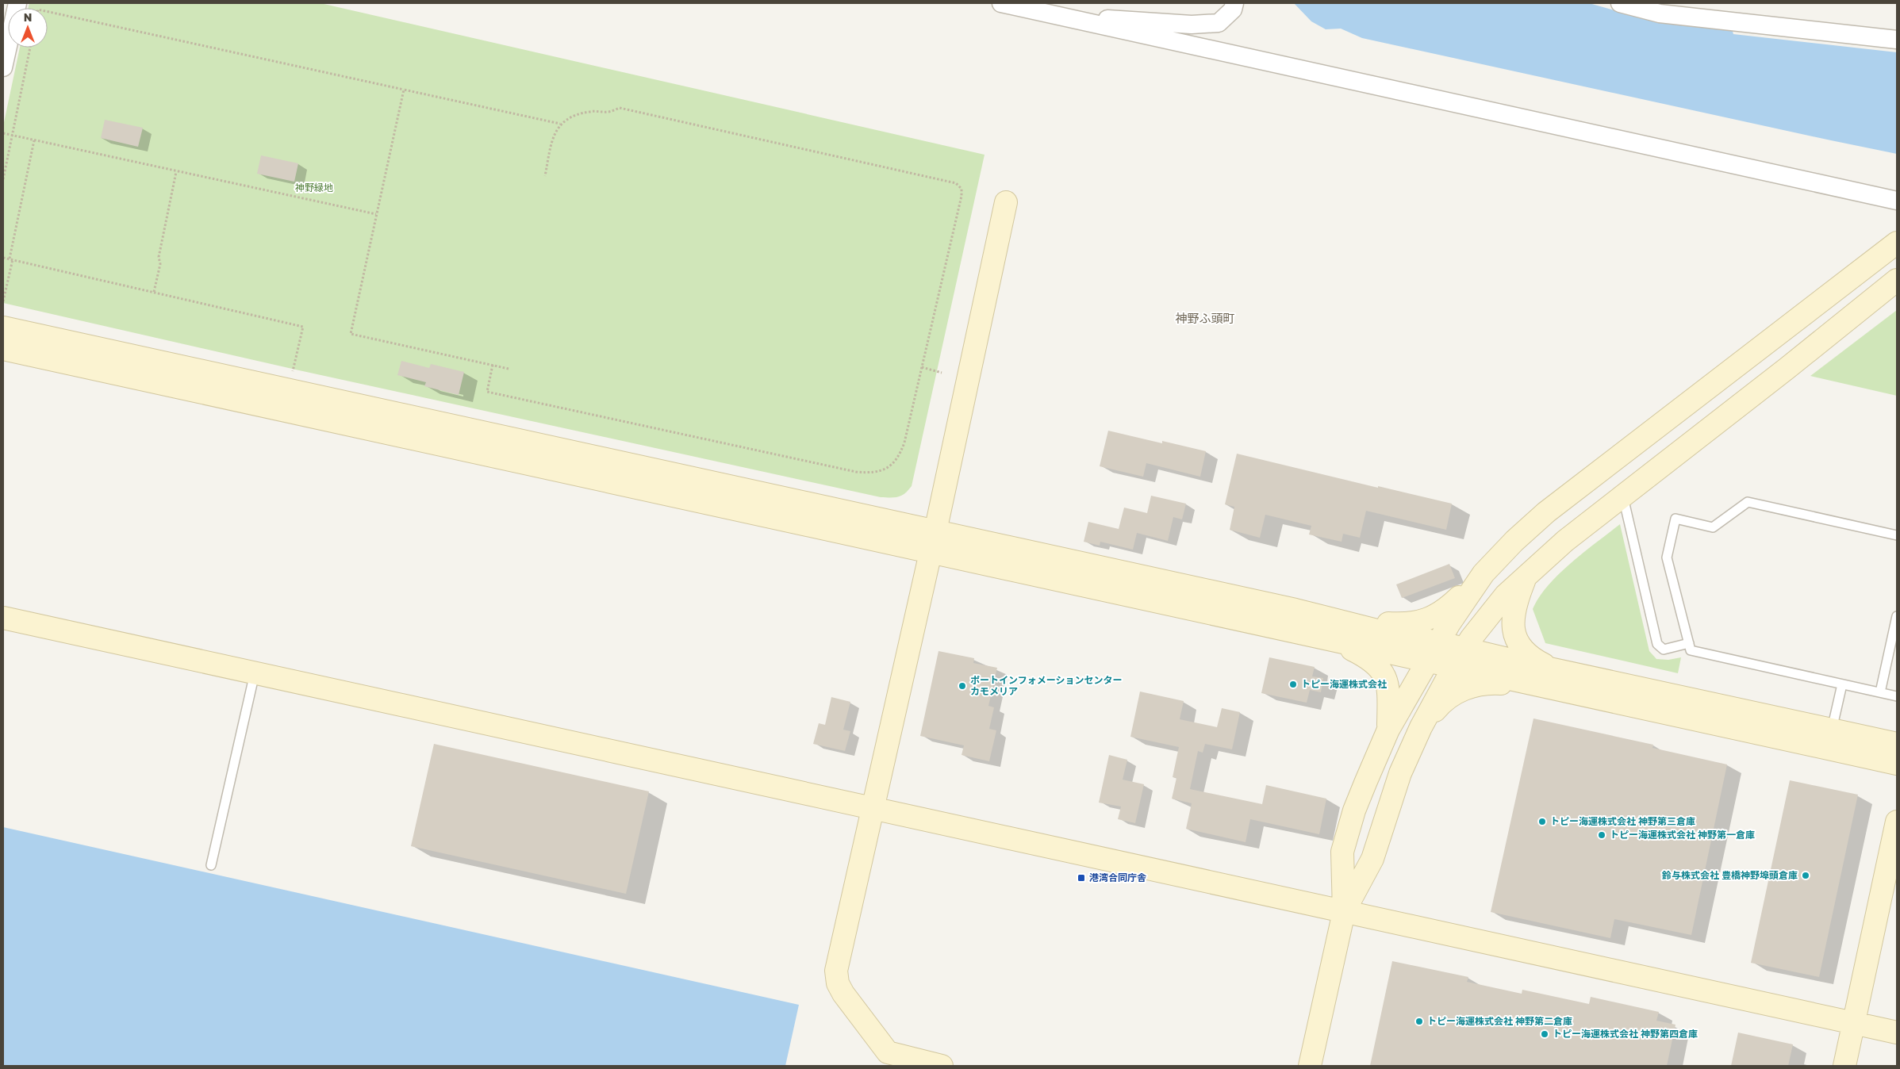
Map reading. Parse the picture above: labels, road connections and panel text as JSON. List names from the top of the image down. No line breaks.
{"districts":["神野ふ頭町"],"parks":["神野緑地"],"places":{"other":["トピー海運株式会社","ポートインフォメーションセンター カモメリア","トピー海運株式会社 神野第三倉庫","トピー海運株式会社 神野第一倉庫","鈴与株式会社 豊橋神野埠頭倉庫","トピー海運株式会社 神野第二倉庫","トピー海運株式会社 神野第四倉庫"],"transit":["港湾合同庁舎"]},"north":"top"}
